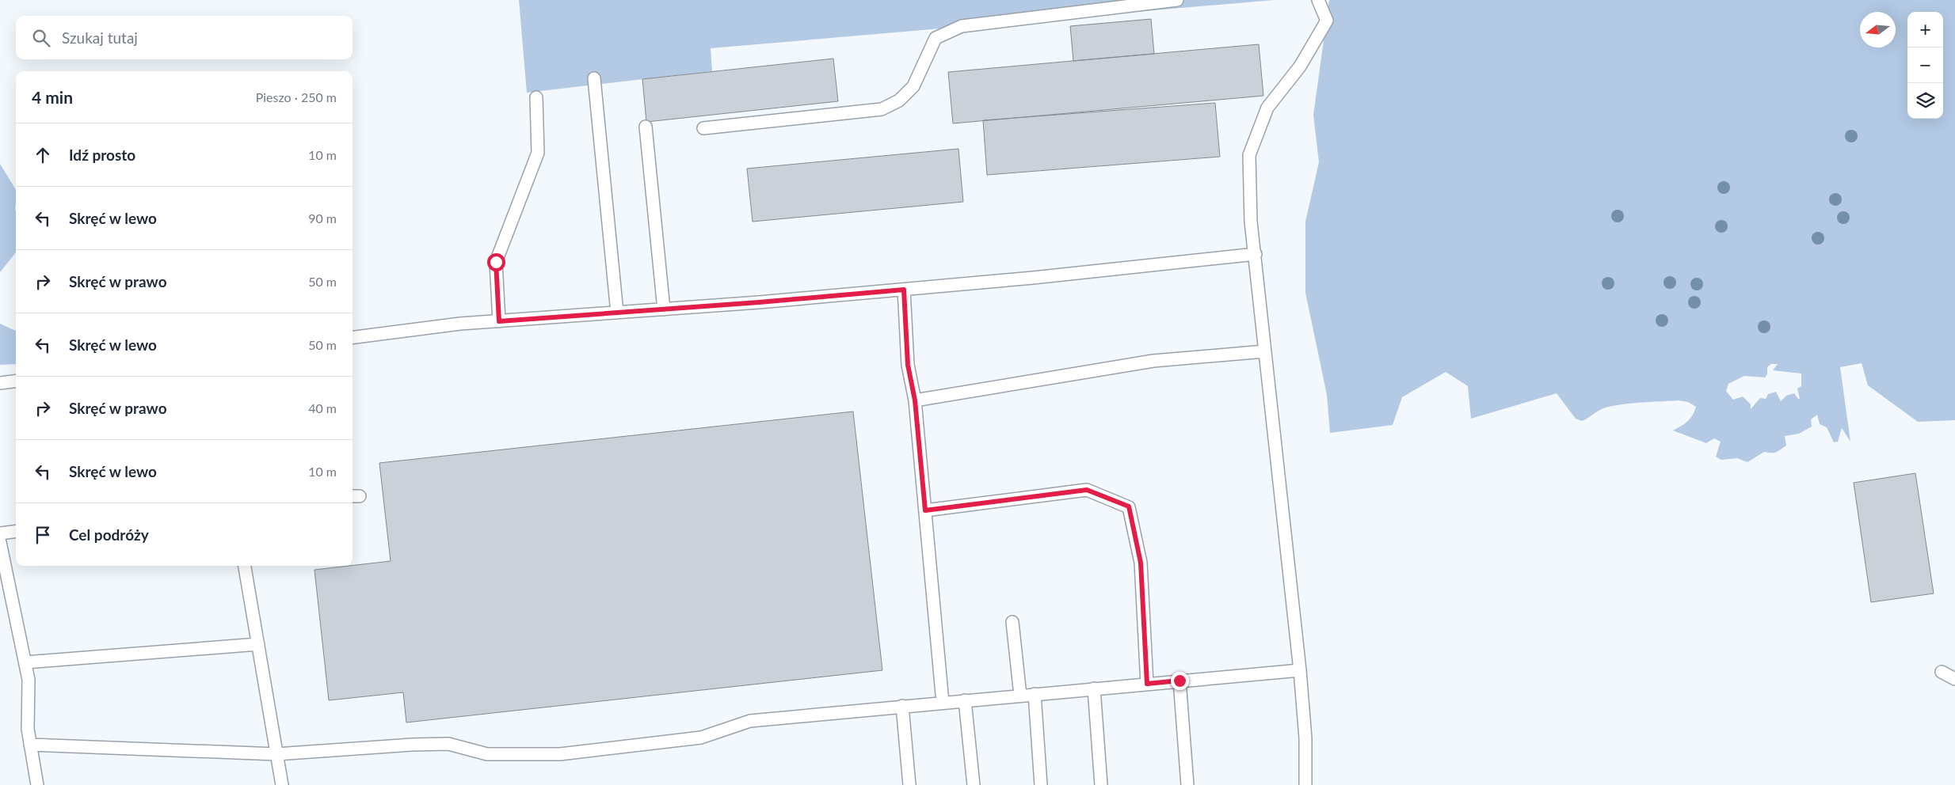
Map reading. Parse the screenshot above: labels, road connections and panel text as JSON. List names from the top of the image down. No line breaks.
{"north":"left","page":{"map_buttons":["+","−"],"search":"Szukaj tutaj","heading":["4 min","Pieszo · 250 m"],"list":[["Idź prosto","10 m"],["Skręć w lewo","90 m"],["Skręć w prawo","50 m"],["Skręć w lewo","50 m"],["Skręć w prawo","40 m"],["Skręć w lewo","10 m"],"Cel podróży"]}}
